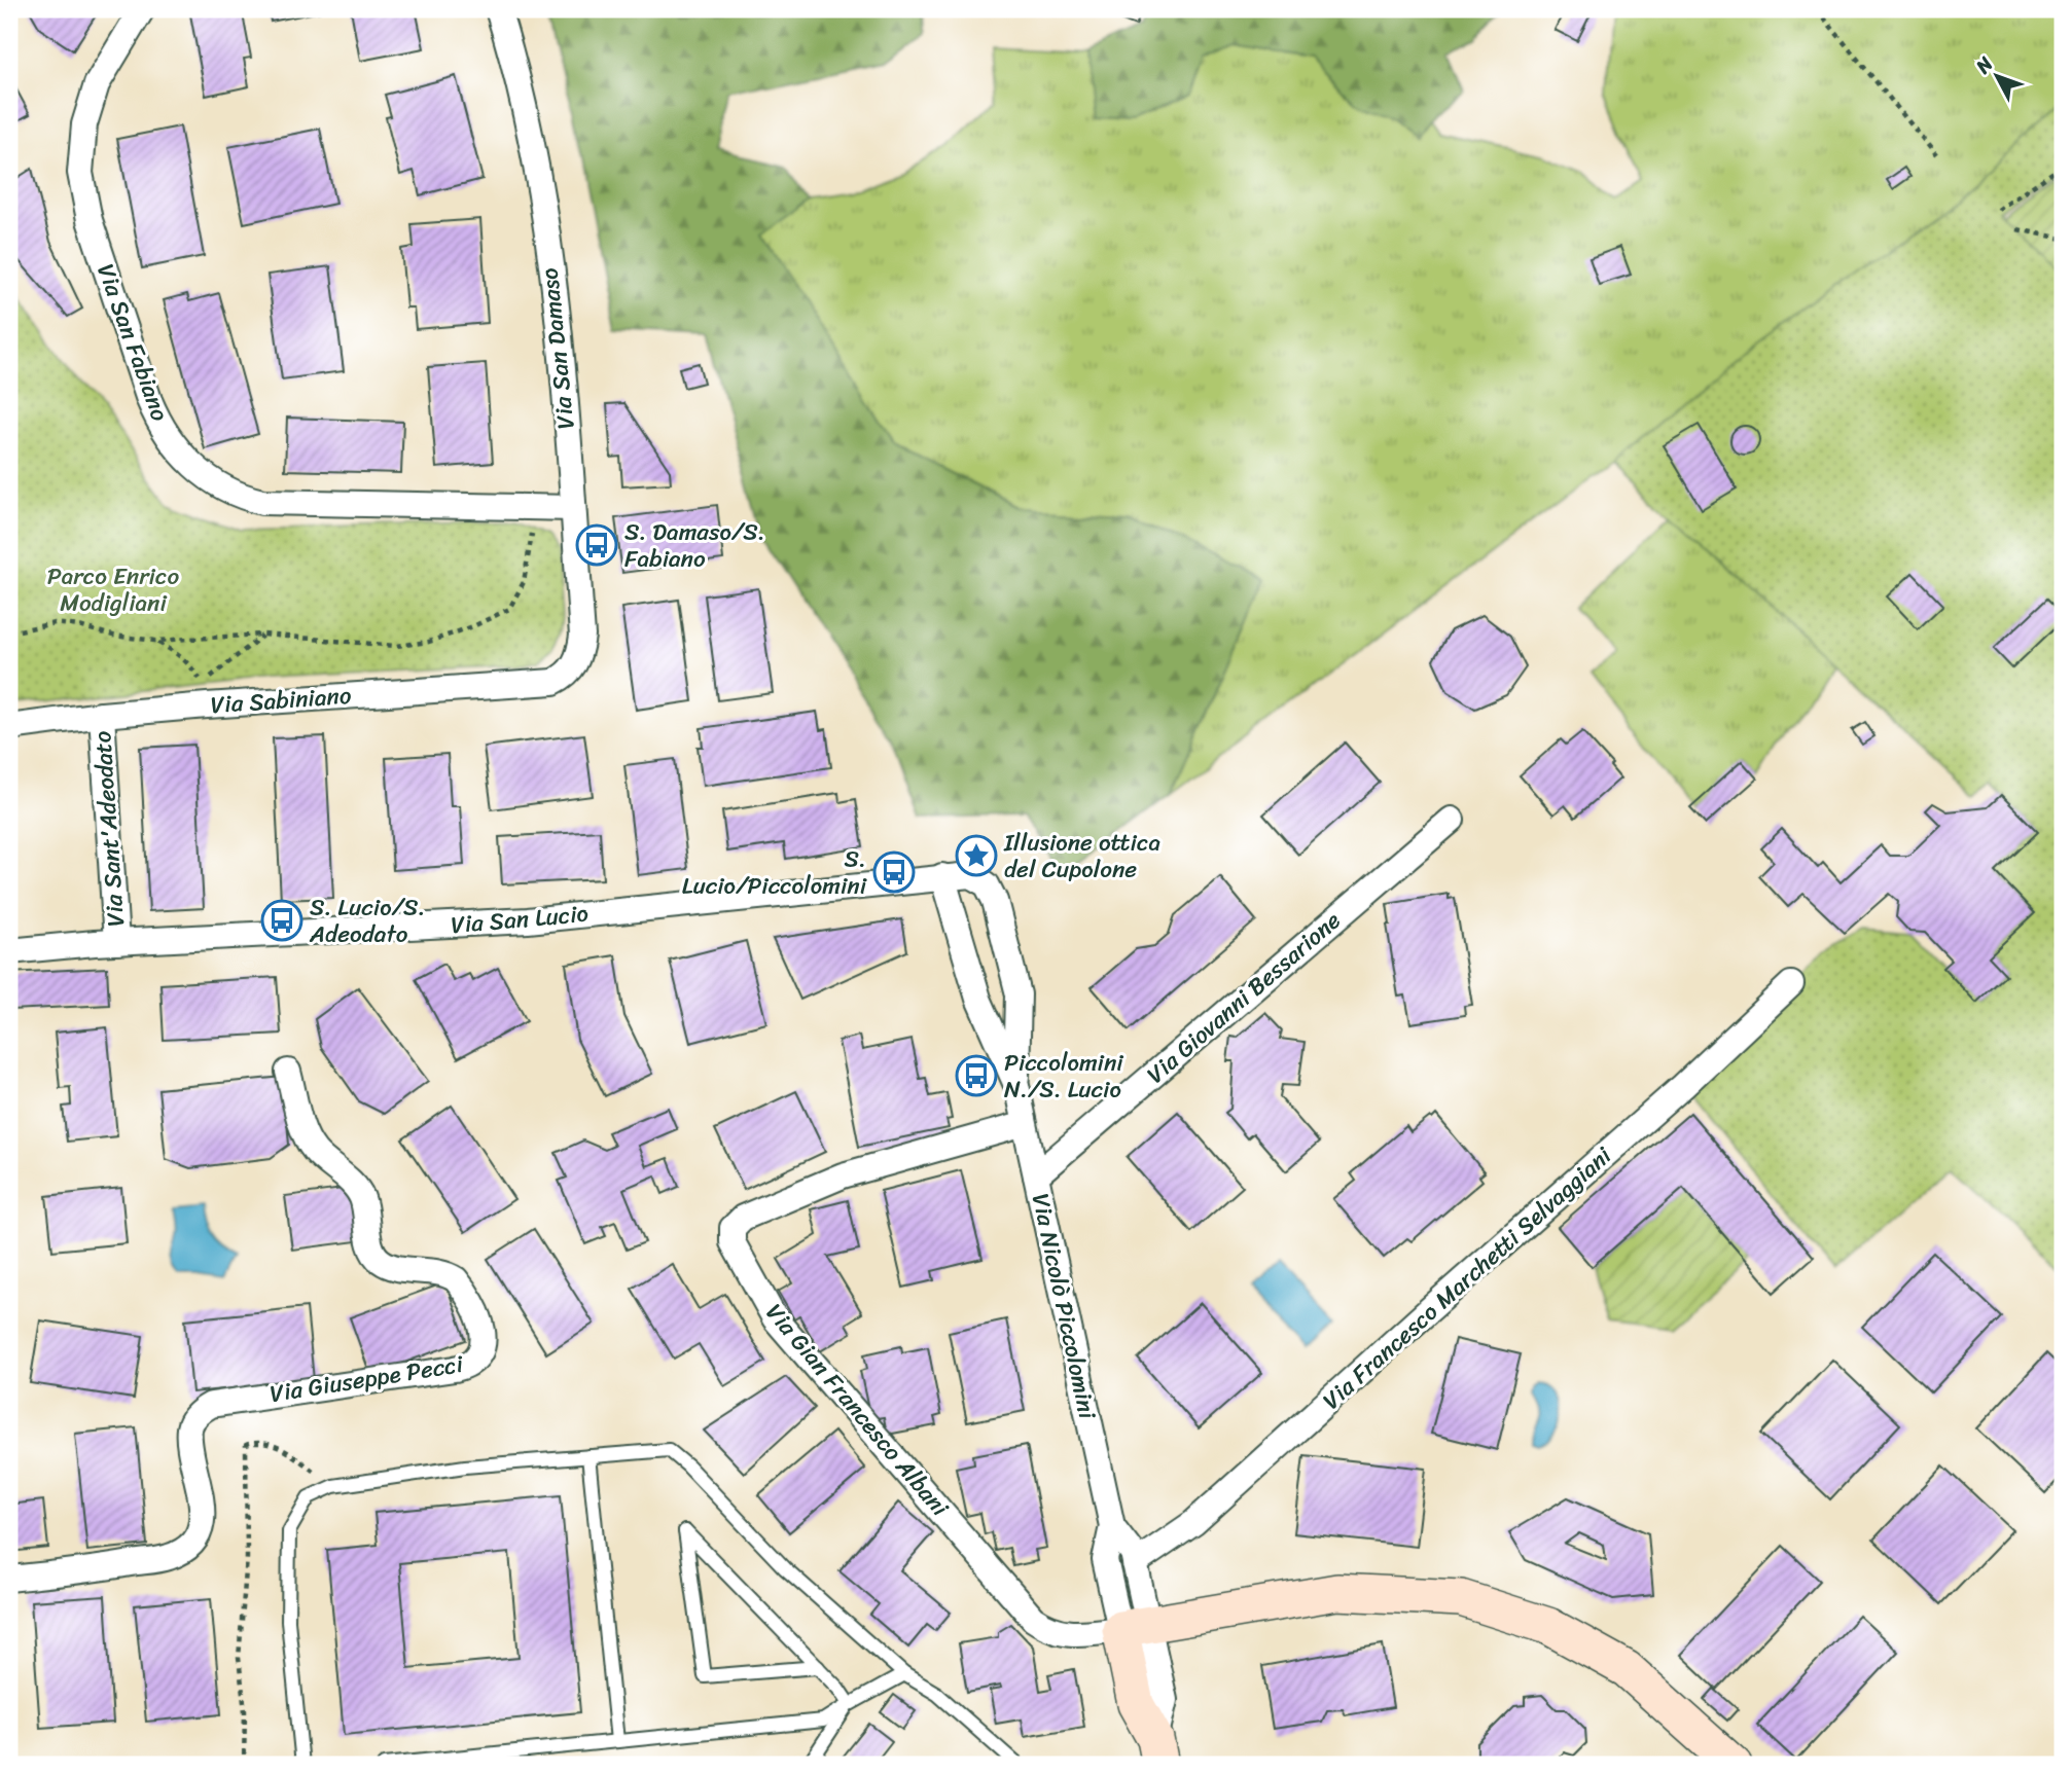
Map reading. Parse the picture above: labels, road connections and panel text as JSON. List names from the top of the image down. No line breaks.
{"streets":{"main road":["Via Nicolò Piccolomini"],"street":["Via San Fabiano","Via San Damaso","Via Sabiniano","Via Sant'Adeodato","Via San Lucio","Via Giovanni Bessarione","Via Francesco Marchetti Selvaggiani","Via Giuseppe Pecci","Via Gian Francesco Albani"]},"crossings":[["Via San Fabiano","Via San Damaso"],["Via San Damaso","Via Sabiniano"],["Via Sabiniano","Via Sant'Adeodato"],["Via Sant'Adeodato","Via San Lucio"],["Via San Lucio","Via Nicolò Piccolomini"],["Via Giovanni Bessarione","Via Nicolò Piccolomini"],["Via Francesco Marchetti Selvaggiani","Via Nicolò Piccolomini"],["Via Nicolò Piccolomini","Via Gian Francesco Albani"]],"parks":["Parco Enrico Modigliani"],"places":{"bus stop":["S. Damaso/S. Fabiano","S. Lucio/Piccolomini","S. Lucio/S. Adeodato","Piccolomini N./S. Lucio"],"place":["Illusione ottica del Cupolone"]},"north":"top left"}
